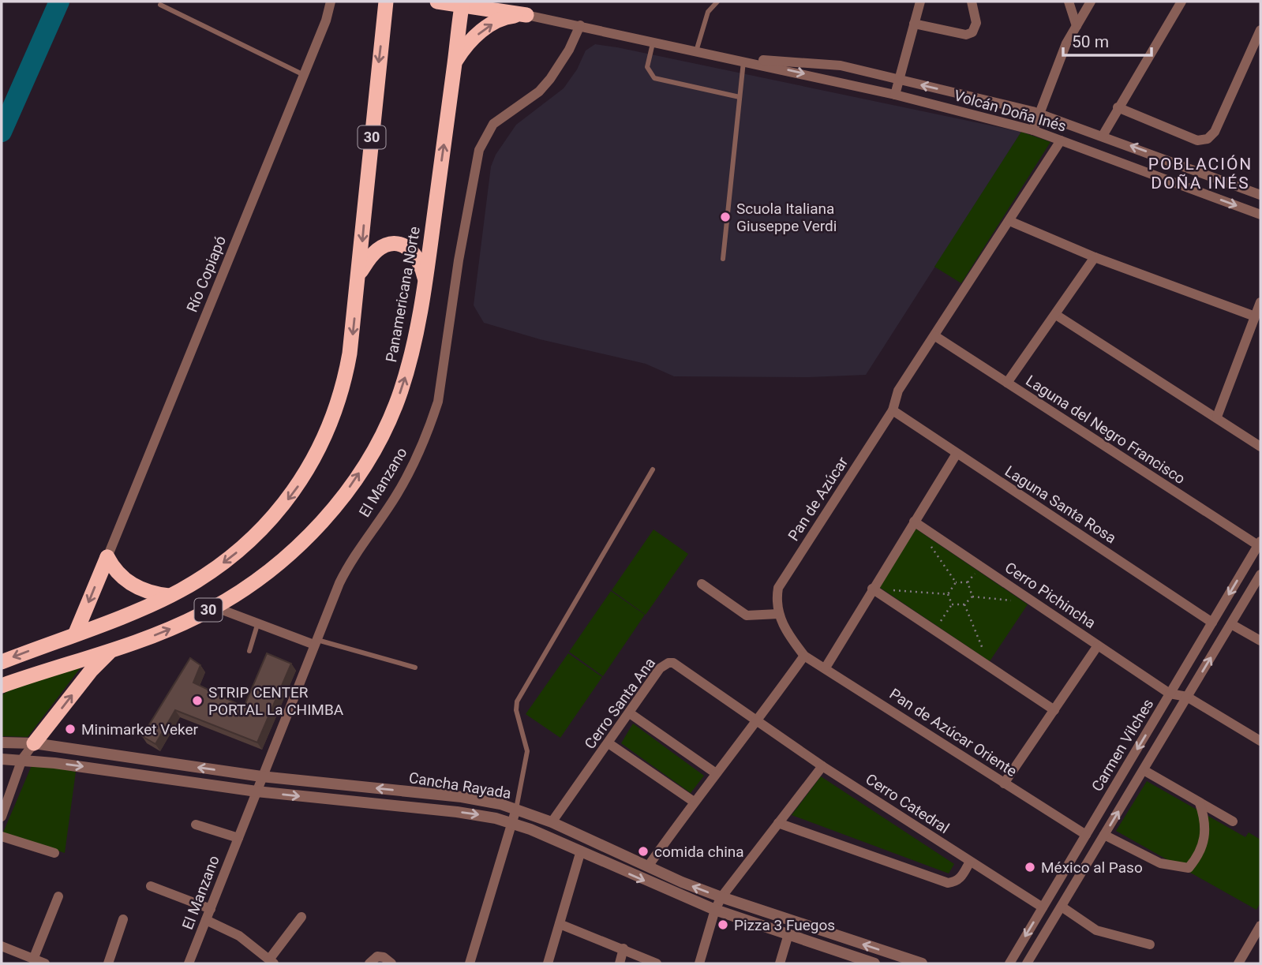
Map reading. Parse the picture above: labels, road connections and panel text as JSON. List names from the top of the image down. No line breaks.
{"streets":{"highway":["30","Panamericana Norte"],"street":["Volcán Doña Inés","Río Copiapó","Laguna del Negro Francisco","El Manzano","Pan de Azúcar","Laguna Santa Rosa","Cerro Pichincha","Cerro Santa Ana","Pan de Azúcar Oriente","Carmen Vilches","Cancha Rayada","Cerro Catedral"]},"crossings":[["Volcán Doña Inés","El Manzano"],["Volcán Doña Inés","Pan de Azúcar"],["30","Panamericana Norte"],["Laguna del Negro Francisco","Pan de Azúcar"],["Laguna del Negro Francisco","Carmen Vilches"],["El Manzano","Cancha Rayada"],["Pan de Azúcar","Laguna Santa Rosa"],["Pan de Azúcar","Pan de Azúcar Oriente"],["Laguna Santa Rosa","Carmen Vilches"],["Cerro Pichincha","Carmen Vilches"],["Cerro Santa Ana","Cancha Rayada"],["Cerro Santa Ana","Cerro Catedral"],["Pan de Azúcar Oriente","Carmen Vilches"],["Carmen Vilches","Cerro Catedral"]],"districts":["POBLACIÓN DOÑA INÉS"],"places":["Scuola Italiana Giuseppe Verdi","STRIP CENTER PORTAL La CHIMBA","Minimarket Veker","comida china","México al Paso","Pizza 3 Fuegos"],"scale_bar":"50 m"}
